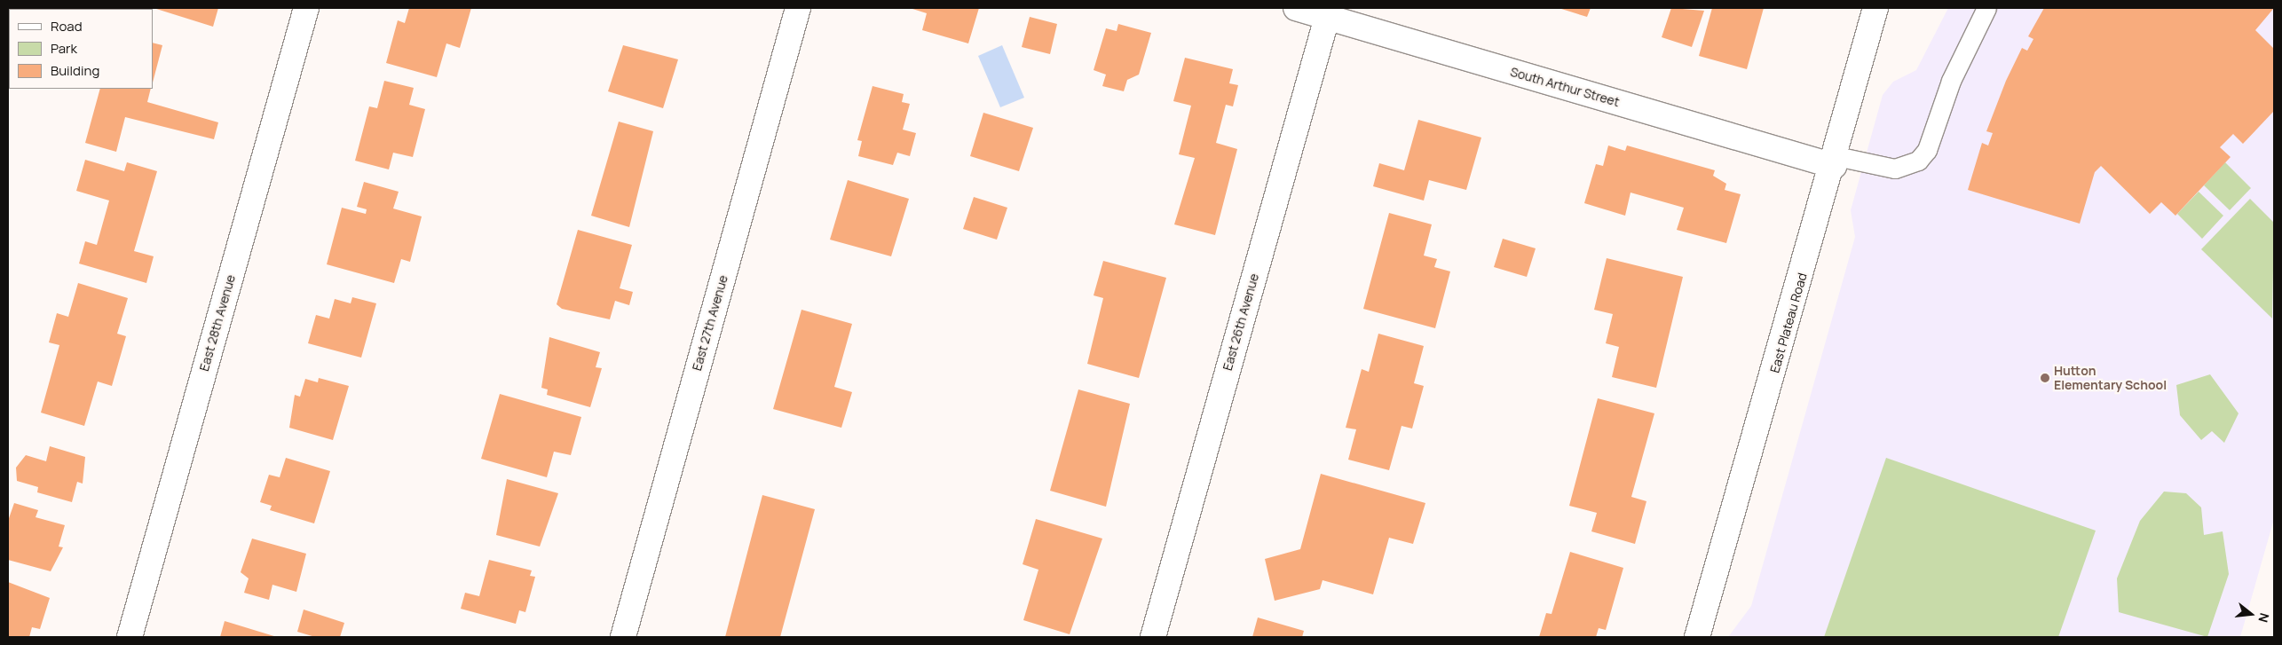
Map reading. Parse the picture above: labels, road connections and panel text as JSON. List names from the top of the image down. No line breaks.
{"streets":{"street":["South Arthur Street","East 26th Avenue","East 28th Avenue","East 27th Avenue","East Plateau Road"]},"crossings":[["South Arthur Street","East 26th Avenue"],["South Arthur Street","East Plateau Road"]],"places":["Hutton Elementary School"],"legend":["Road","Park","Building"],"north":"right"}
